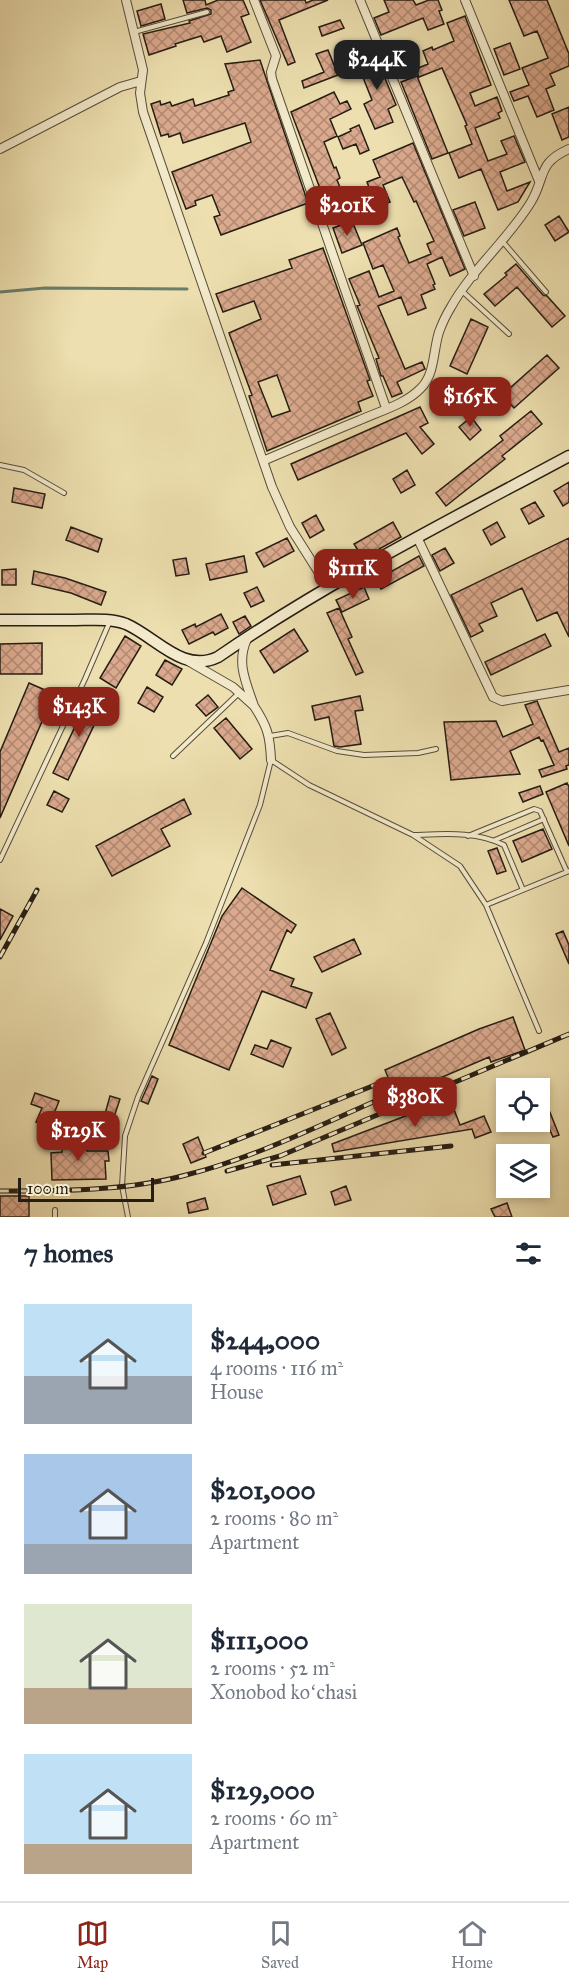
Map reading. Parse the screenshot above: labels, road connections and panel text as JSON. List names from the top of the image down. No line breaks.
{"scale_bar":"100 m","page":{"price":["$244K","$201K","$165K","$111K","$143K","$380K","$129K"],"scale":"100 m","heading":"7 homes","list":[{"name":"$244,000","note":"4 rooms · 116 m² · House"},{"name":"$201,000","note":"2 rooms · 80 m² · Apartment"},{"name":"$111,000","note":"2 rooms · 52 m² · Xonobod koʻchasi"},{"name":"$129,000","note":"2 rooms · 60 m² · Apartment"}],"tabs":["Map","Saved","Home"]}}
